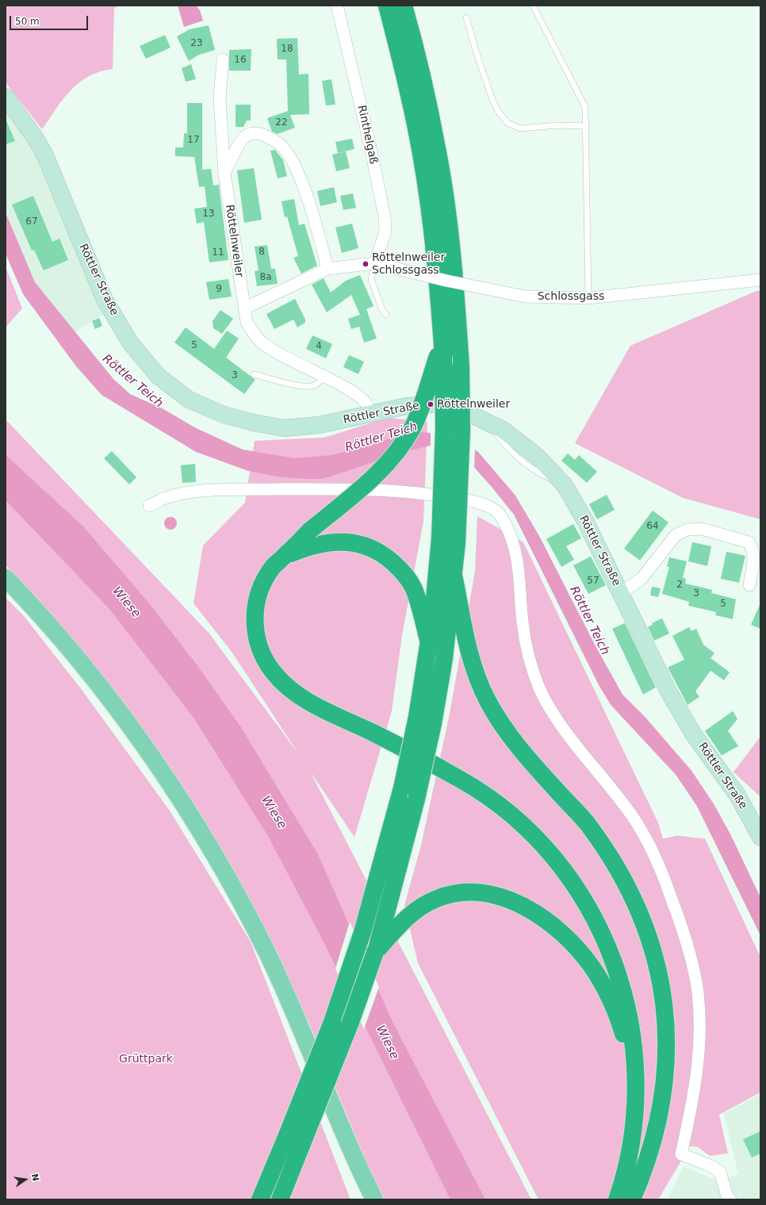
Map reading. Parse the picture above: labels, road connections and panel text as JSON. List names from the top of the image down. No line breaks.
{"streets":{"street":["Rinthelgaß","Röttelnweiler","Röttler Straße","Schlossgass"]},"crossings":[["Rinthelgaß","Schlossgass"],["Röttelnweiler","Röttler Straße"]],"water":["Röttler Teich","Wiese"],"parks":["Grüttpark"],"places":["Röttelnweiler Schlossgass","Röttelnweiler"],"house_numbers":["23","18","16","22","17","13","67","8","11","8a","9","5","4","3","64","57","2","3","5"],"scale_bar":"50 m","north":"right"}
